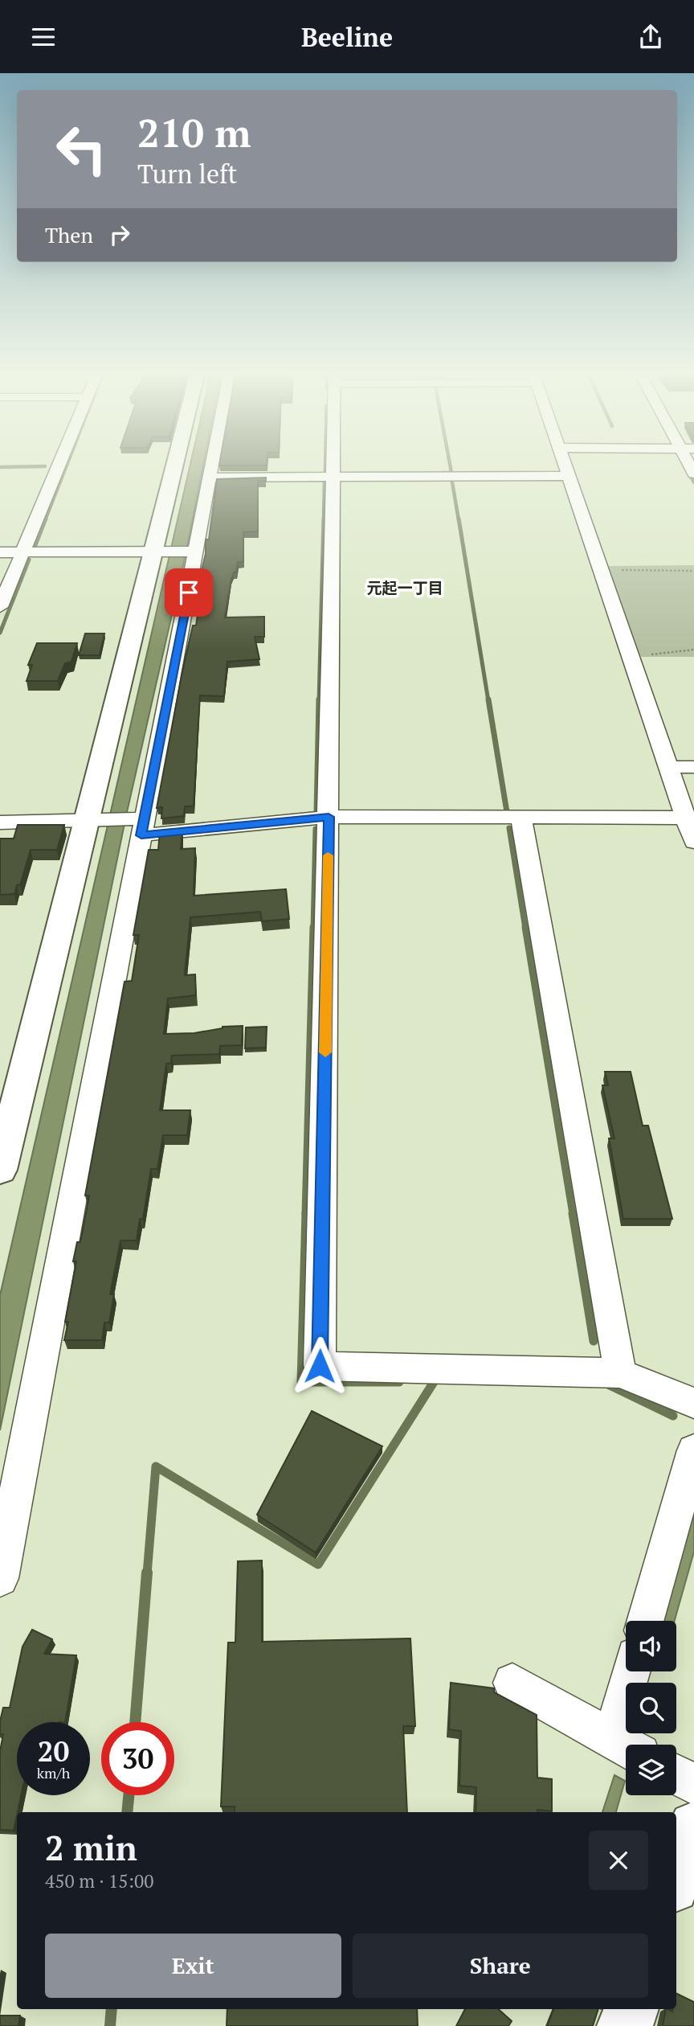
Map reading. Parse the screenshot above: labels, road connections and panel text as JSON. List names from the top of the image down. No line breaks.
{"districts":["元起一丁目"],"page":{"header":"Beeline","turn":["210 m","Turn left"],"then":"Then","speed":"20 km/h","limit":"30","heading":["2 min","450 m · 15:00"],"buttons":["Exit","Share"]}}
